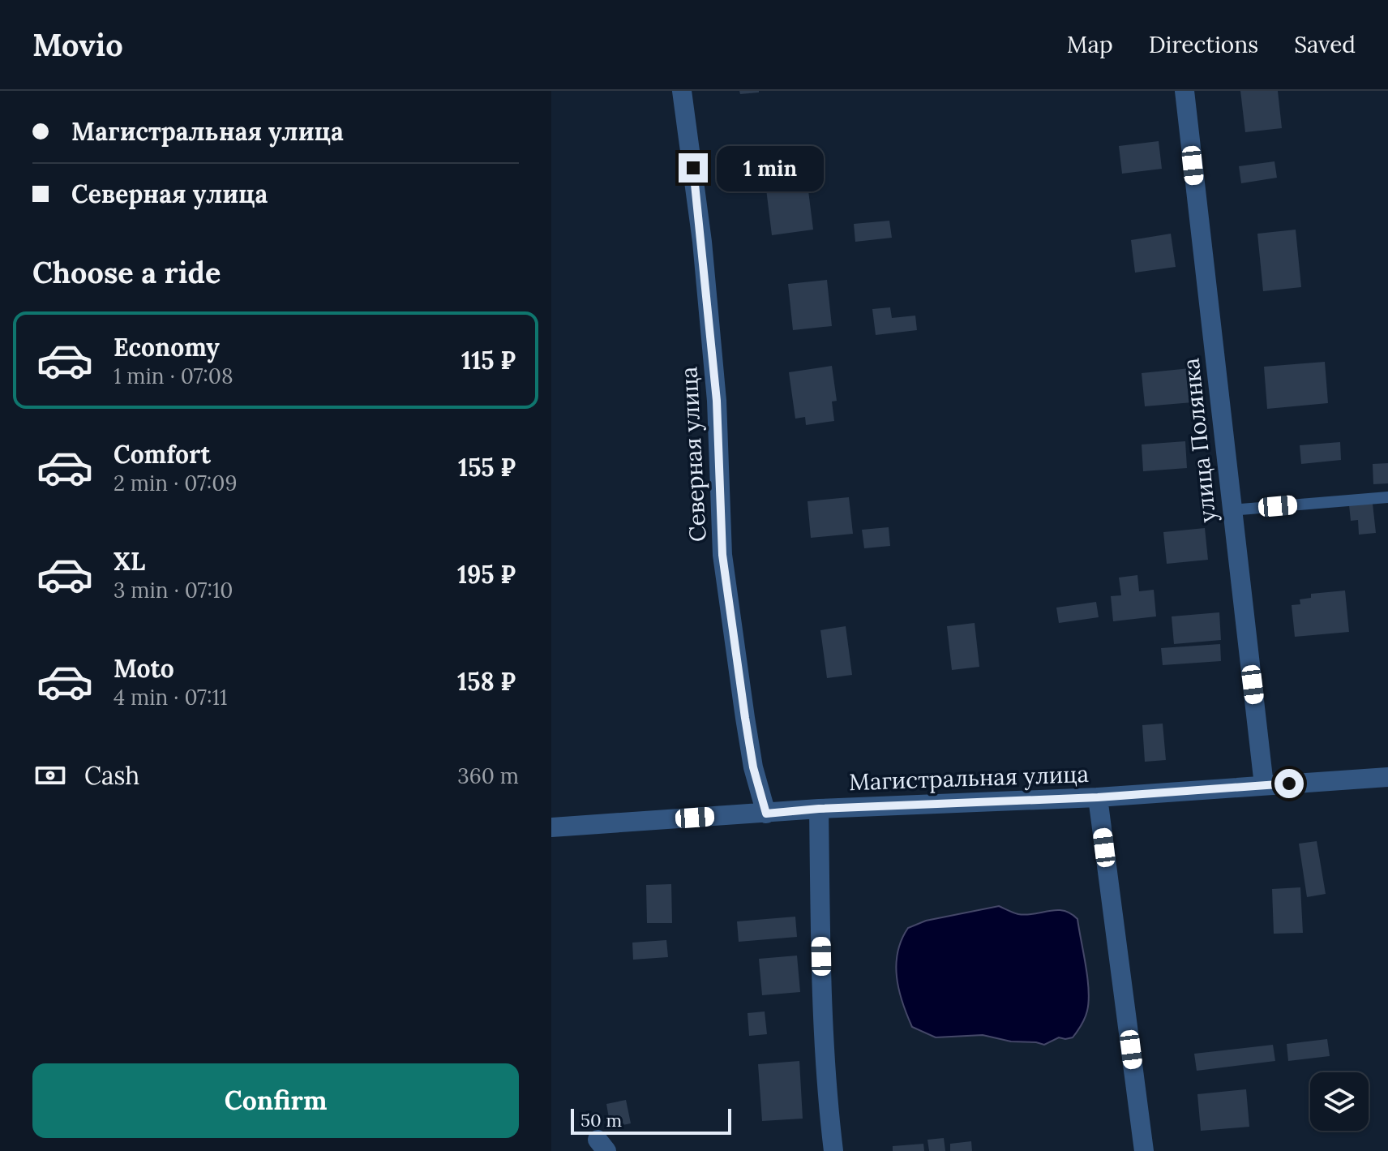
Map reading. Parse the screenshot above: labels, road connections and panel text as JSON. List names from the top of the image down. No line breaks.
{"streets":{"street":["улица Полянка","Северная улица","Магистральная улица"]},"crossings":[["улица Полянка","Магистральная улица"],["Северная улица","Магистральная улица"]],"scale_bar":"50 m","page":{"header":"Movio","nav":["Map","Directions","Saved"],"banner":["Магистральная улица","Северная улица"],"bubble":"1 min","heading":"Choose a ride","list":[{"name":"Economy","note":"1 min · 07:08","value":"115 ₽"},{"name":"Comfort","note":"2 min · 07:09","value":"155 ₽"},{"name":"XL","note":"3 min · 07:10","value":"195 ₽"},{"name":"Moto","note":"4 min · 07:11","value":"158 ₽"}],"pay":["Cash","360 m"],"buttons":"Confirm","scale":"50 m"}}
